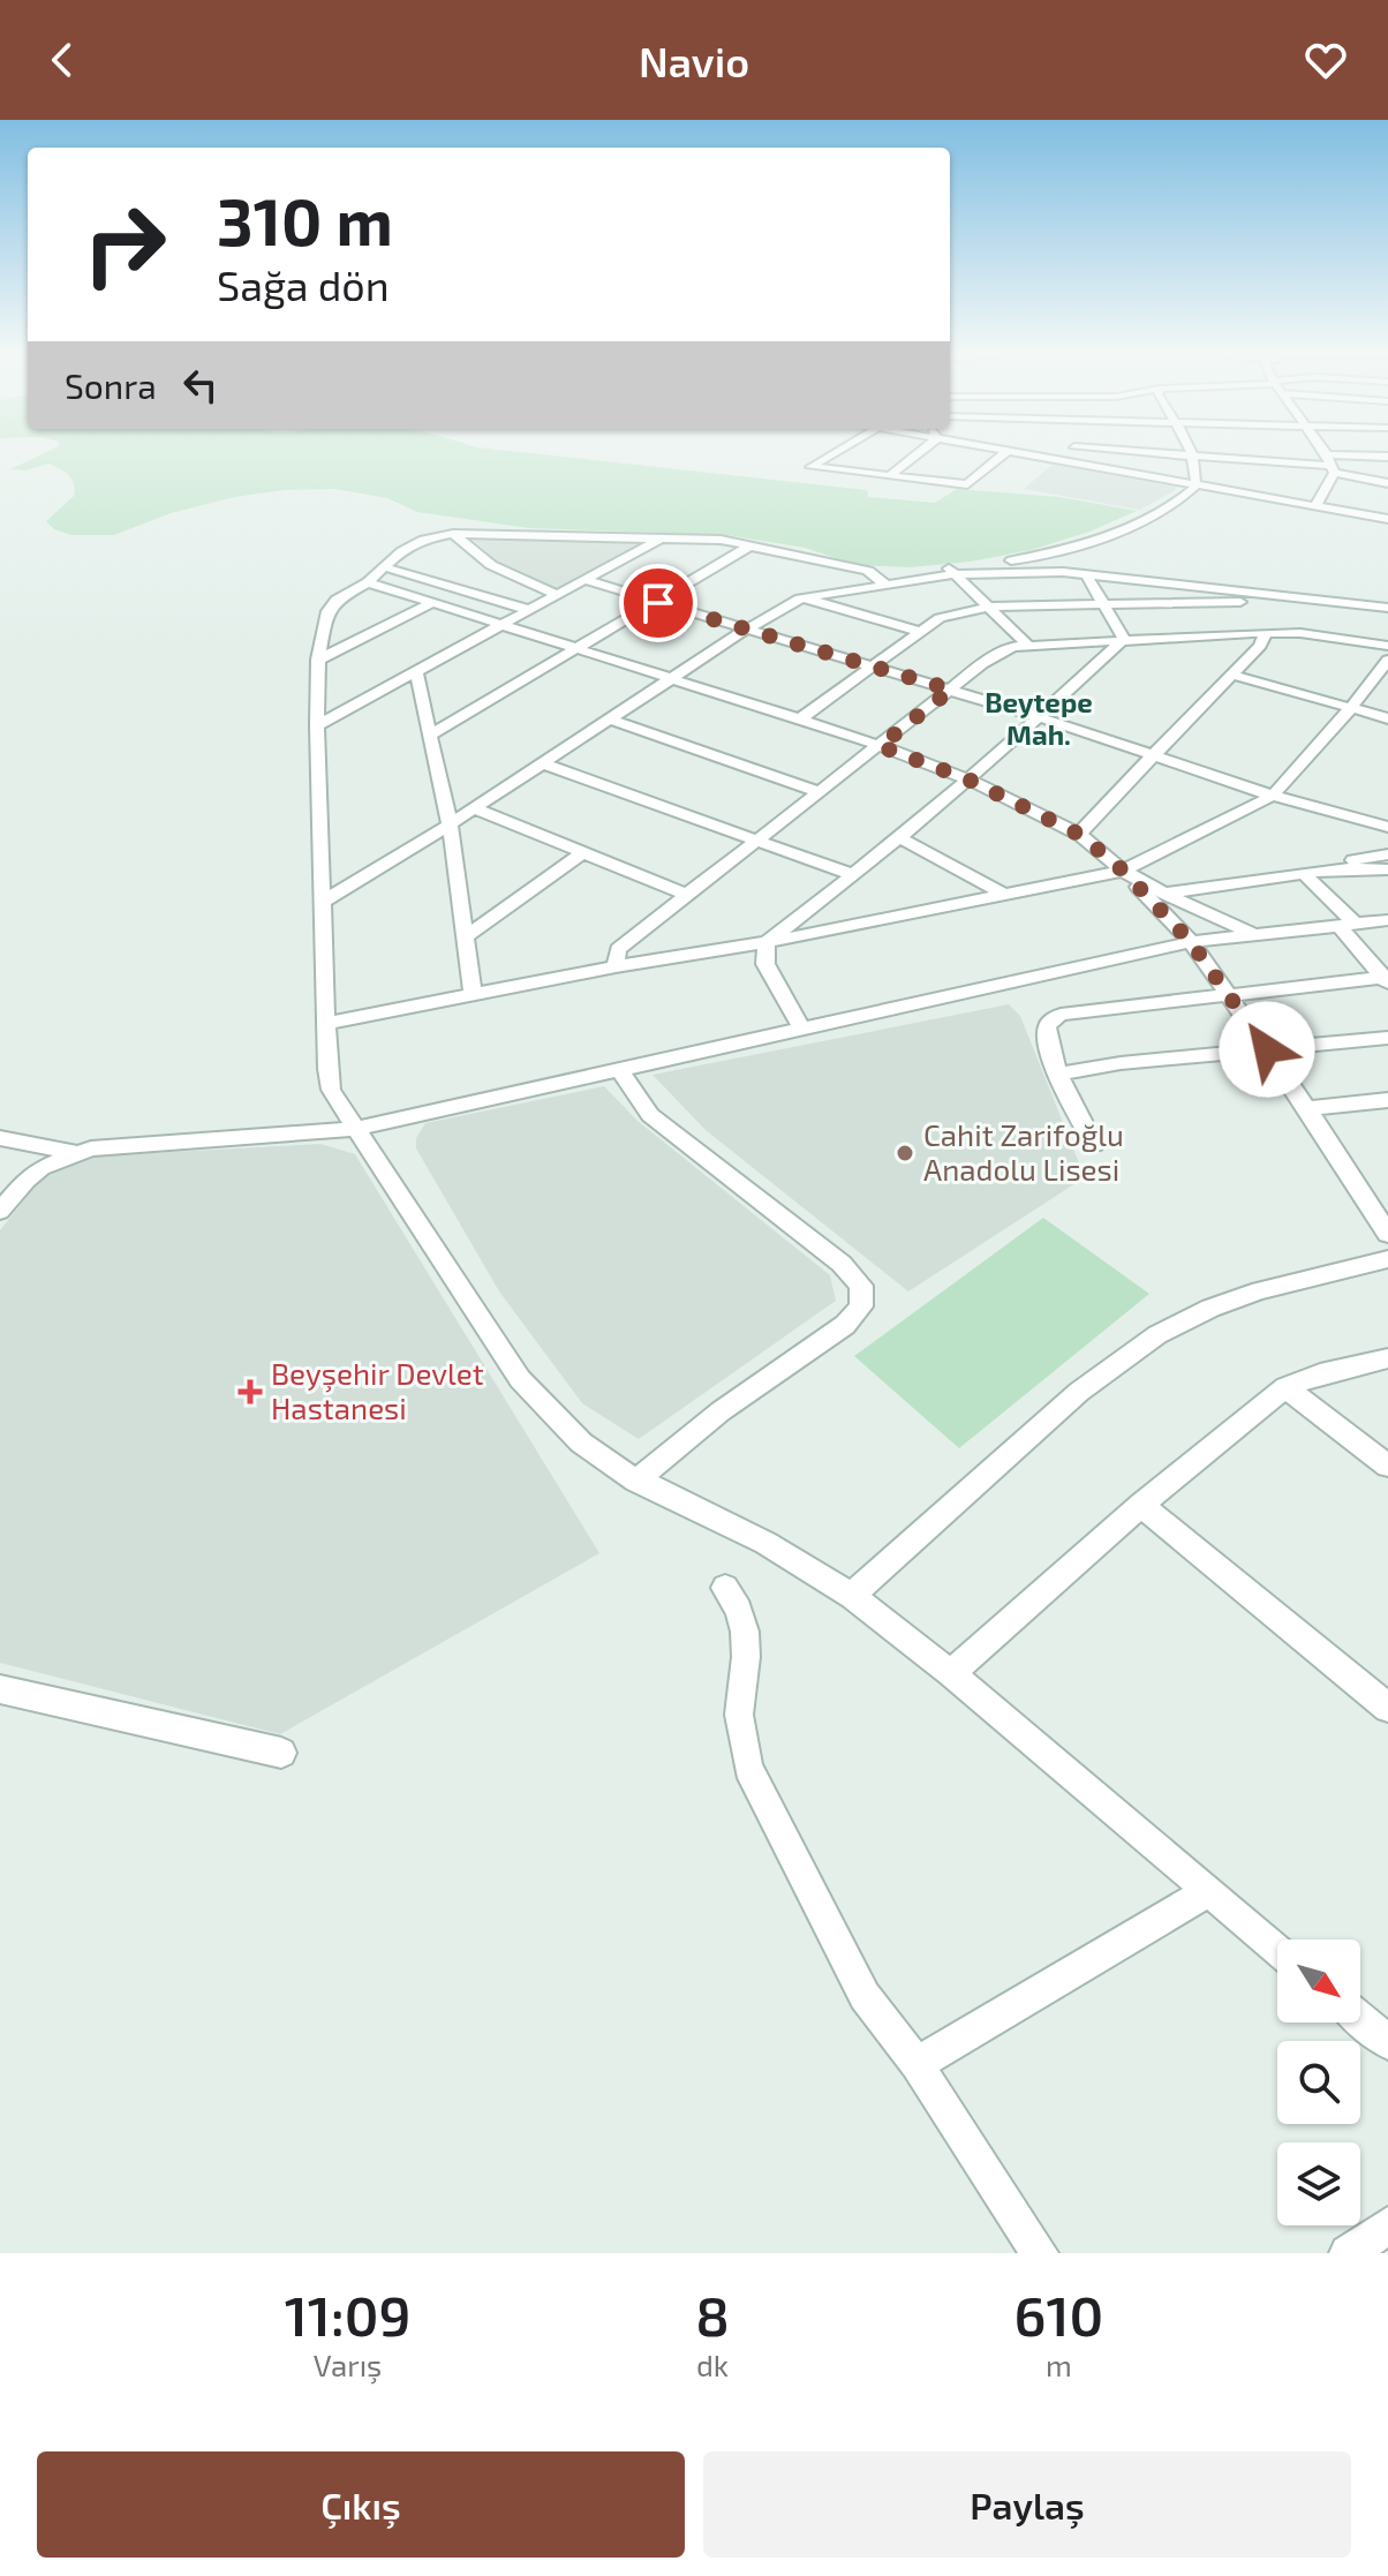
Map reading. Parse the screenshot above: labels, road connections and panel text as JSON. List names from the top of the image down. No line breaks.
{"districts":["Beytepe Mah."],"places":{"other":["Cahit Zarifoğlu Anadolu Lisesi"],"health":["Beyşehir Devlet Hastanesi"]},"north":"bottom right","page":{"header":"Navio","turn":["310 m","Sağa dön"],"then":"Sonra","eta":["11:09","Varış","8","dk","610","m"],"buttons":["Çıkış","Paylaş"]}}
